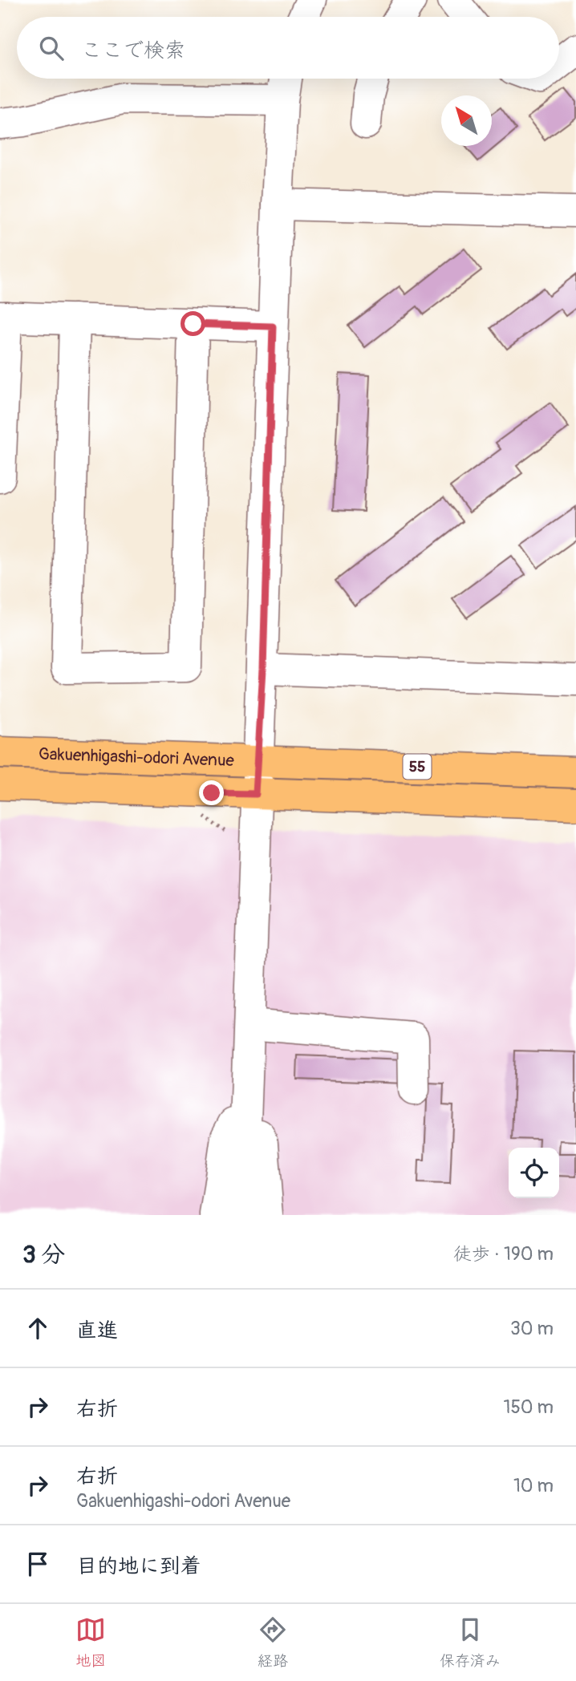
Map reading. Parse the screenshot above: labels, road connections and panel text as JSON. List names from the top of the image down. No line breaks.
{"streets":{"main road":["Gakuenhigashi-odori Avenue","55"]},"north":"top left","page":{"search":"ここで検索","heading":["3 分","徒歩 · 190 m"],"list":[["直進","30 m"],["右折","150 m"],["右折","Gakuenhigashi-odori Avenue","10 m"],"目的地に到着"],"nav":["地図","経路","保存済み"]}}
